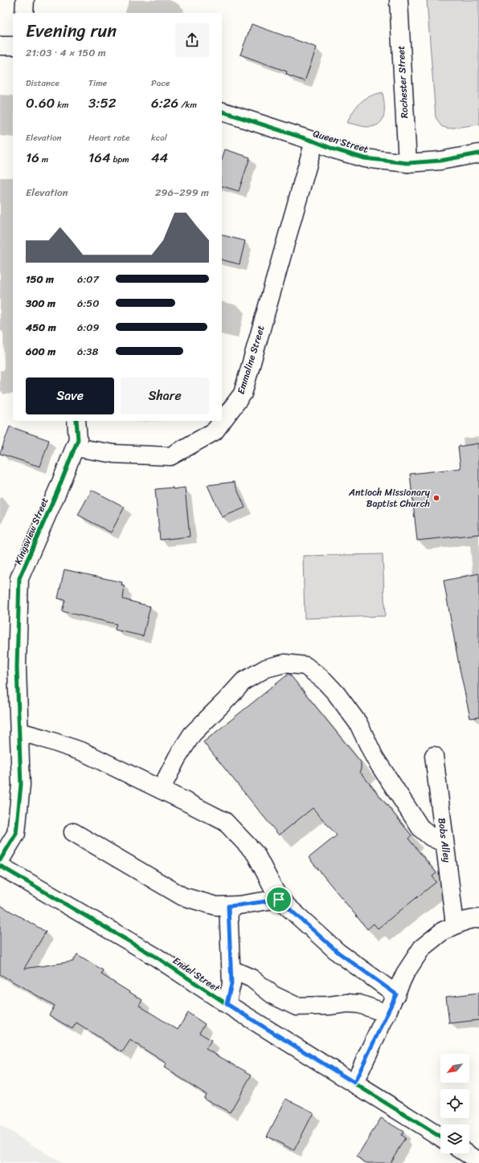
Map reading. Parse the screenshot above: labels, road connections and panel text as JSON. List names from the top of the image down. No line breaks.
{"streets":{"street":["Rochester Street","Queen Street","Emmaline Street","Kingsview Street","Bobs Alley","Endel Street"]},"crossings":[["Rochester Street","Queen Street"],["Queen Street","Emmaline Street"],["Emmaline Street","Kingsview Street"]],"places":["Antioch Missionary Baptist Church"],"north":"bottom left","page":{"heading":["Evening run","21:03 · 4 × 150 m"],"stats":[["Distance","0.60 km"],["Time","3:52"],["Pace","6:26 /km"],["Elevation","16 m"],["Heart rate","164 bpm"],["kcal","44"]],"chart":["Elevation","296–299 m"],"list":[{"name":"150 m","note":"6:07"},{"name":"300 m","note":"6:50"},{"name":"450 m","note":"6:09"},{"name":"600 m","note":"6:38"}],"buttons":["Save","Share"]}}
